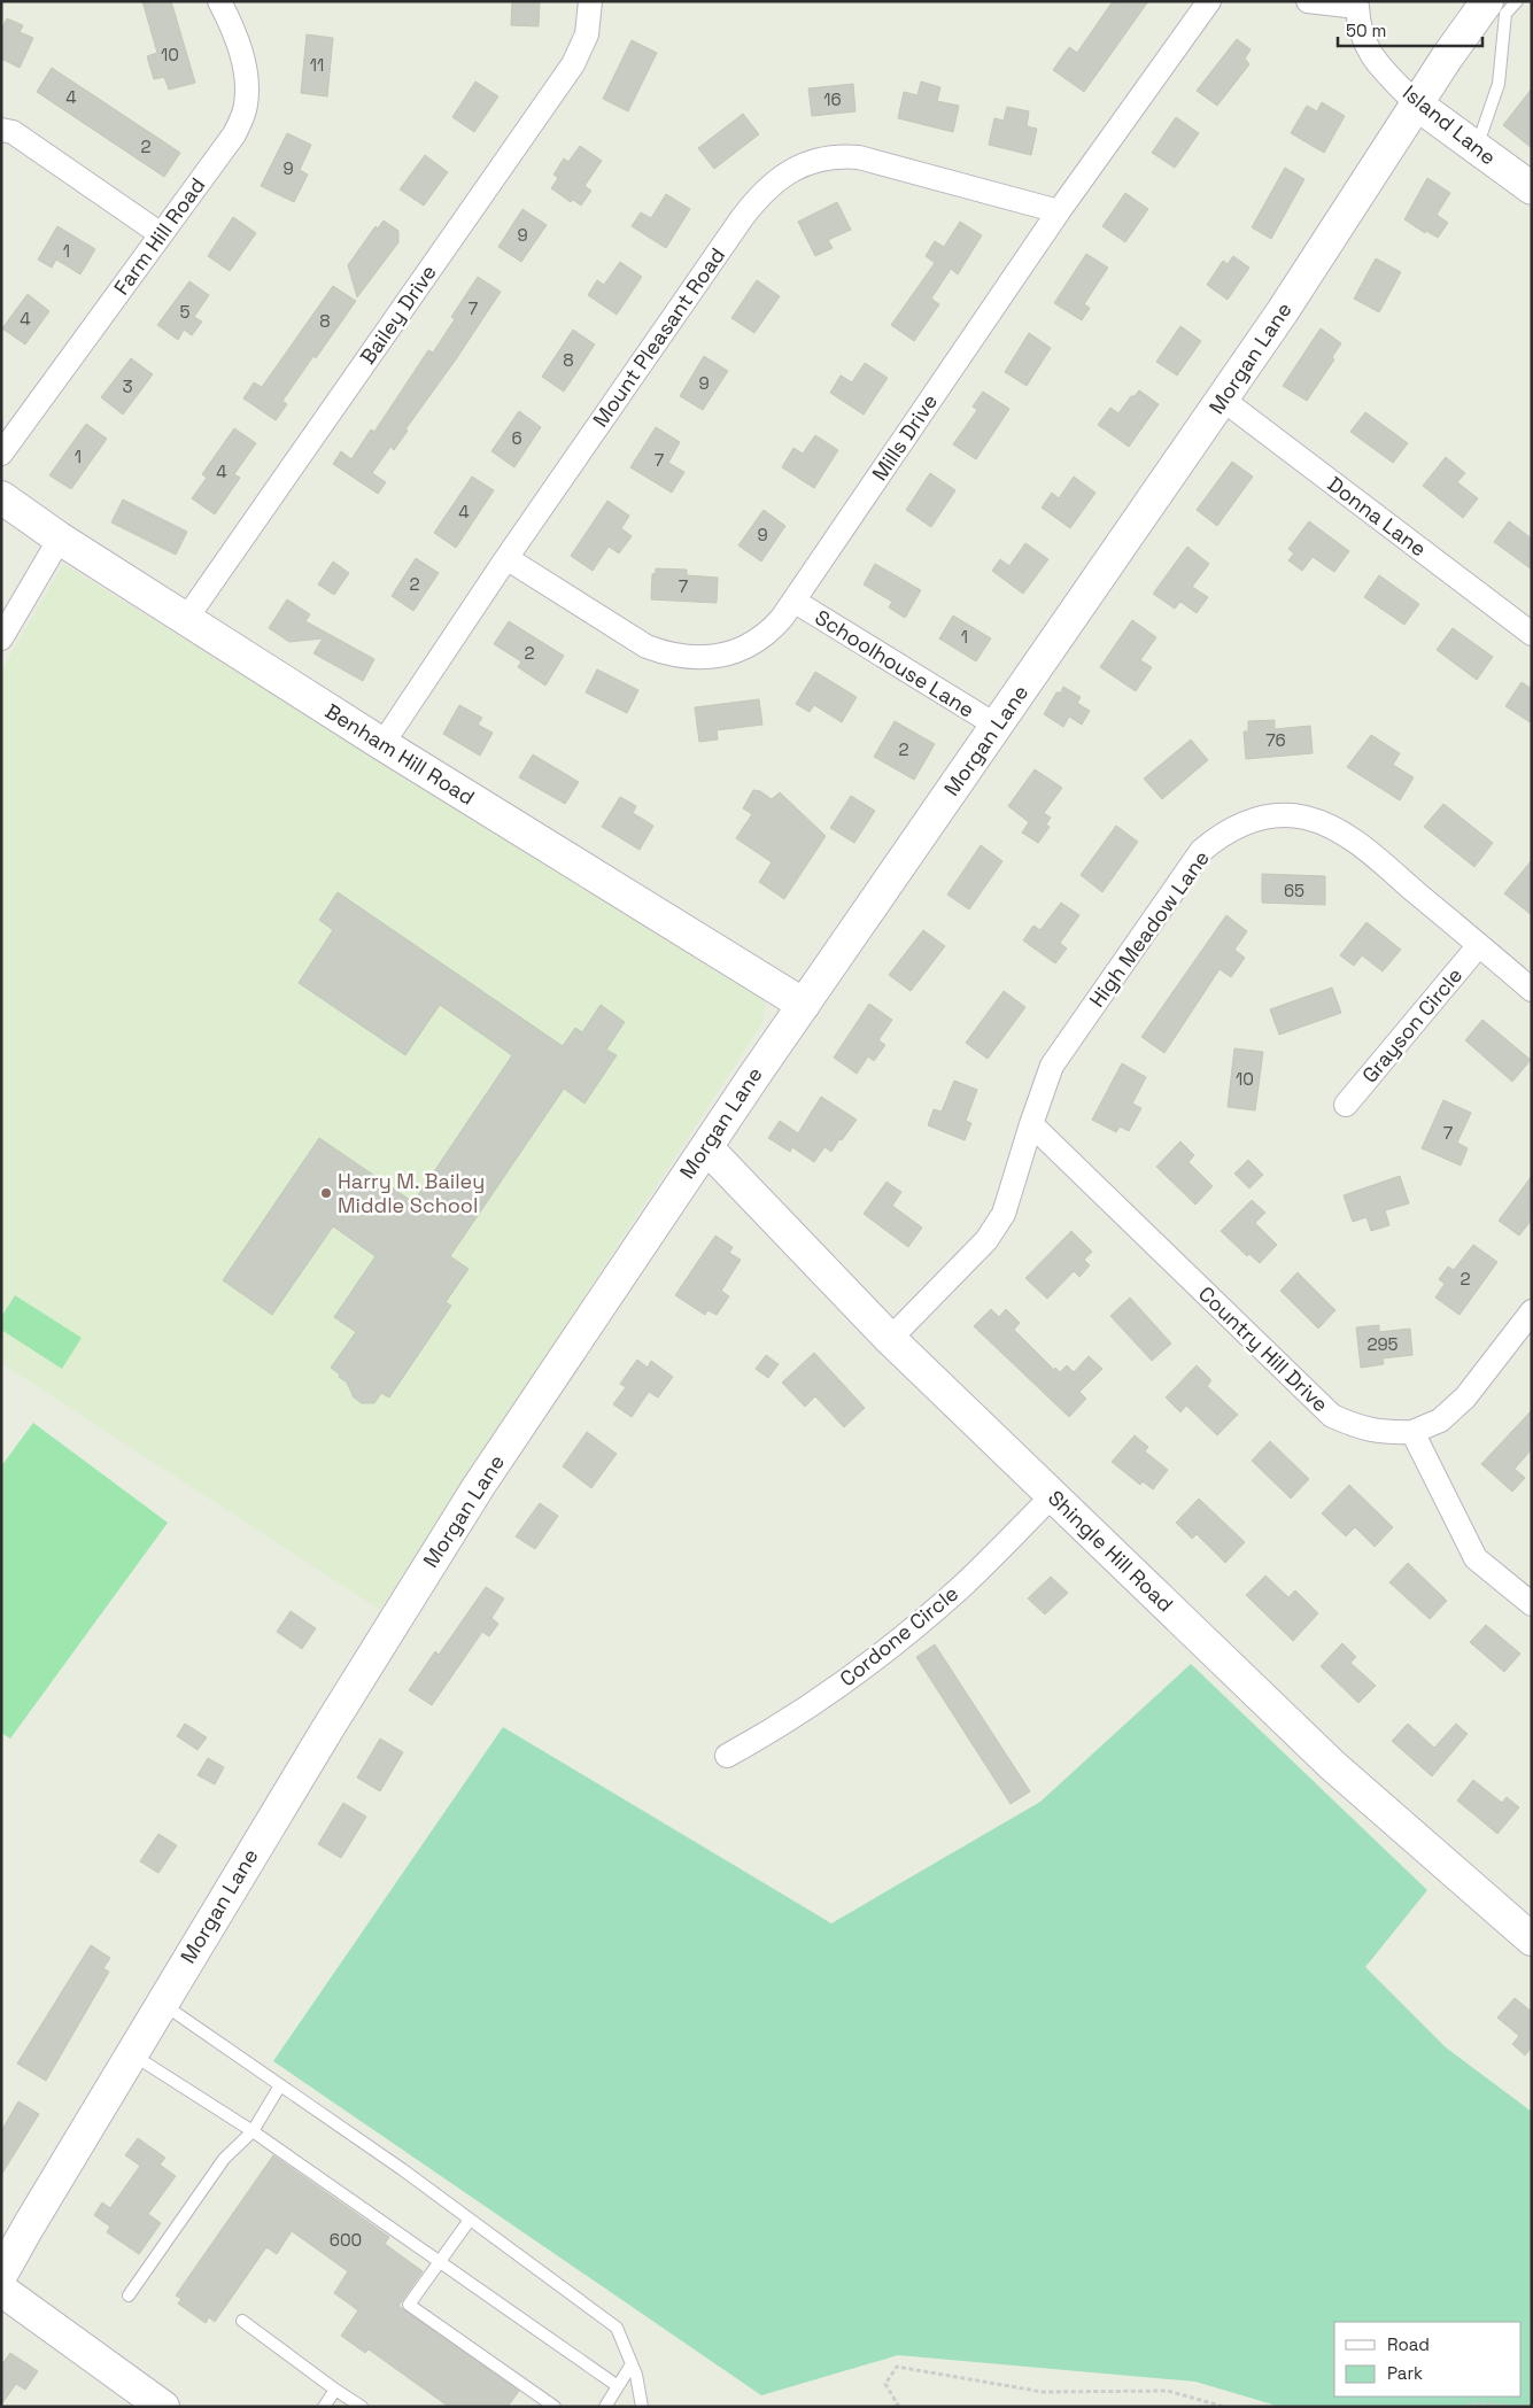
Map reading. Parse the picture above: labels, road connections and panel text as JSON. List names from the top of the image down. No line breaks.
{"streets":{"street":["Island Lane","Farm Hill Road","Bailey Drive","Mount Pleasant Road","Morgan Lane","Mills Drive","Donna Lane","Schoolhouse Lane","Benham Hill Road","High Meadow Lane","Grayson Circle","Country Hill Drive","Shingle Hill Road","Cordone Circle"]},"crossings":[["Island Lane","Morgan Lane"],["Bailey Drive","Benham Hill Road"],["Mount Pleasant Road","Mills Drive"],["Mount Pleasant Road","Benham Hill Road"],["Morgan Lane","Donna Lane"],["Morgan Lane","Schoolhouse Lane"],["Morgan Lane","Benham Hill Road"],["Morgan Lane","Shingle Hill Road"],["Mills Drive","Schoolhouse Lane"],["High Meadow Lane","Grayson Circle"],["High Meadow Lane","Country Hill Drive"],["High Meadow Lane","Shingle Hill Road"],["Shingle Hill Road","Cordone Circle"]],"places":["Harry M. Bailey Middle School"],"house_numbers":["10","11","4","16","2","9","9","1","7","5","4","8","8","9","3","6","1","7","4","4","9","2","7","1","2","76","2","65","10","7","2","295","600"],"legend":["Road","Park"],"scale_bar":"50 m"}
